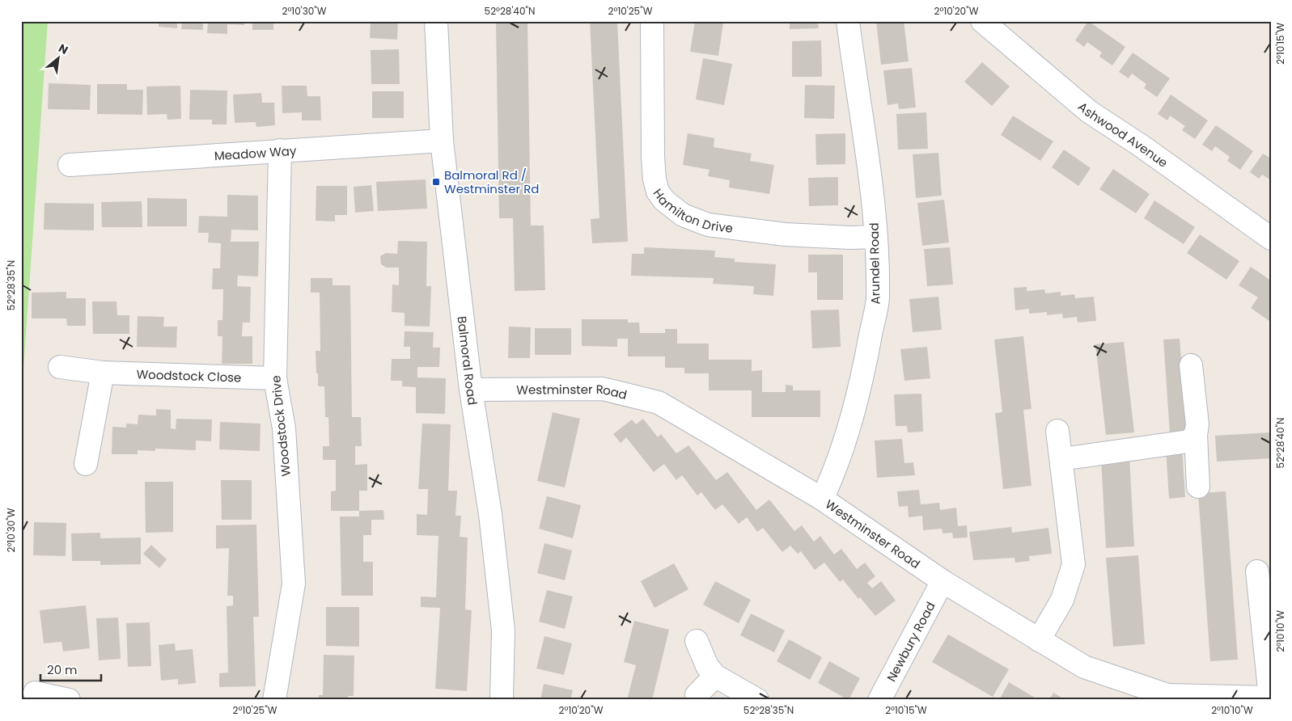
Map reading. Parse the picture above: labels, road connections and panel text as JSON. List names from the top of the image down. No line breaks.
{"streets":{"street":["Ashwood Avenue","Meadow Way","Hamilton Drive","Arundel Road","Balmoral Road","Woodstock Close","Westminster Road","Woodstock Drive","Newbury Road"]},"crossings":[["Meadow Way","Balmoral Road"],["Meadow Way","Woodstock Drive"],["Hamilton Drive","Arundel Road"],["Arundel Road","Westminster Road"],["Balmoral Road","Westminster Road"],["Woodstock Close","Woodstock Drive"],["Westminster Road","Newbury Road"]],"places":{"transit":["Balmoral Rd / Westminster Rd"]},"scale_bar":"20 m","north":"top right","coordinates":["2°10'30\"W","52°28'40\"N","2°10'25\"W","2°10'20\"W","2°10'15\"W","52°28'35\"N","2°10'10\"W"]}
